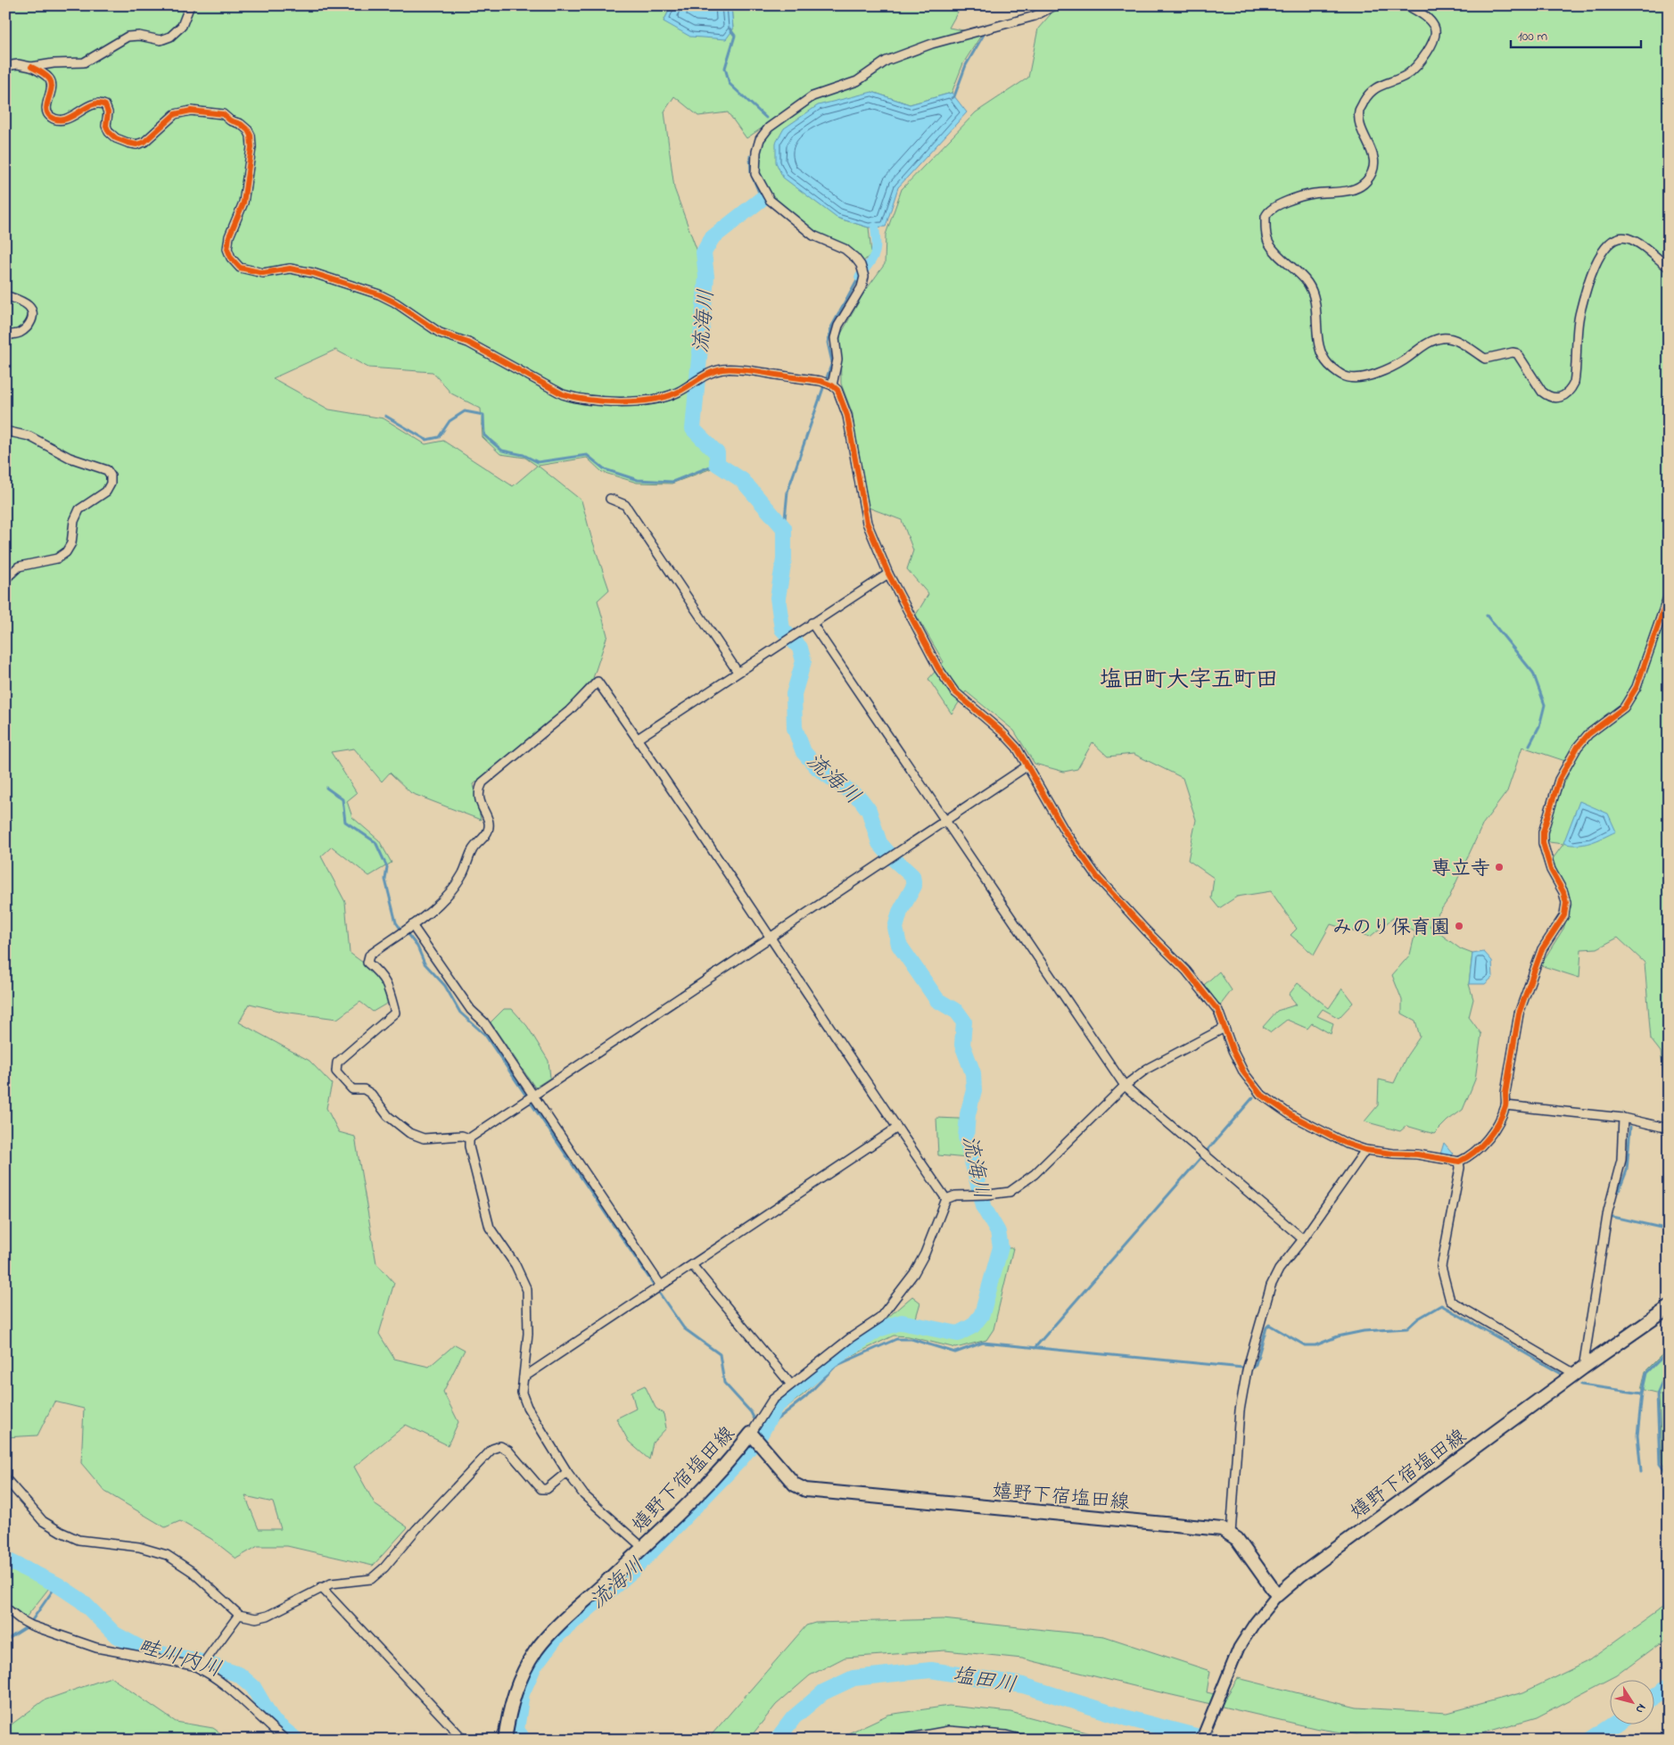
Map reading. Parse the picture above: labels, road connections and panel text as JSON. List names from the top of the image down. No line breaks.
{"streets":{"main road":["嬉野下宿塩田線"]},"districts":["塩田町大字五町田"],"water":["流海川","畦川内川","塩田川"],"places":["専立寺","みのり保育園"],"scale_bar":"100 m","north":"bottom right"}
